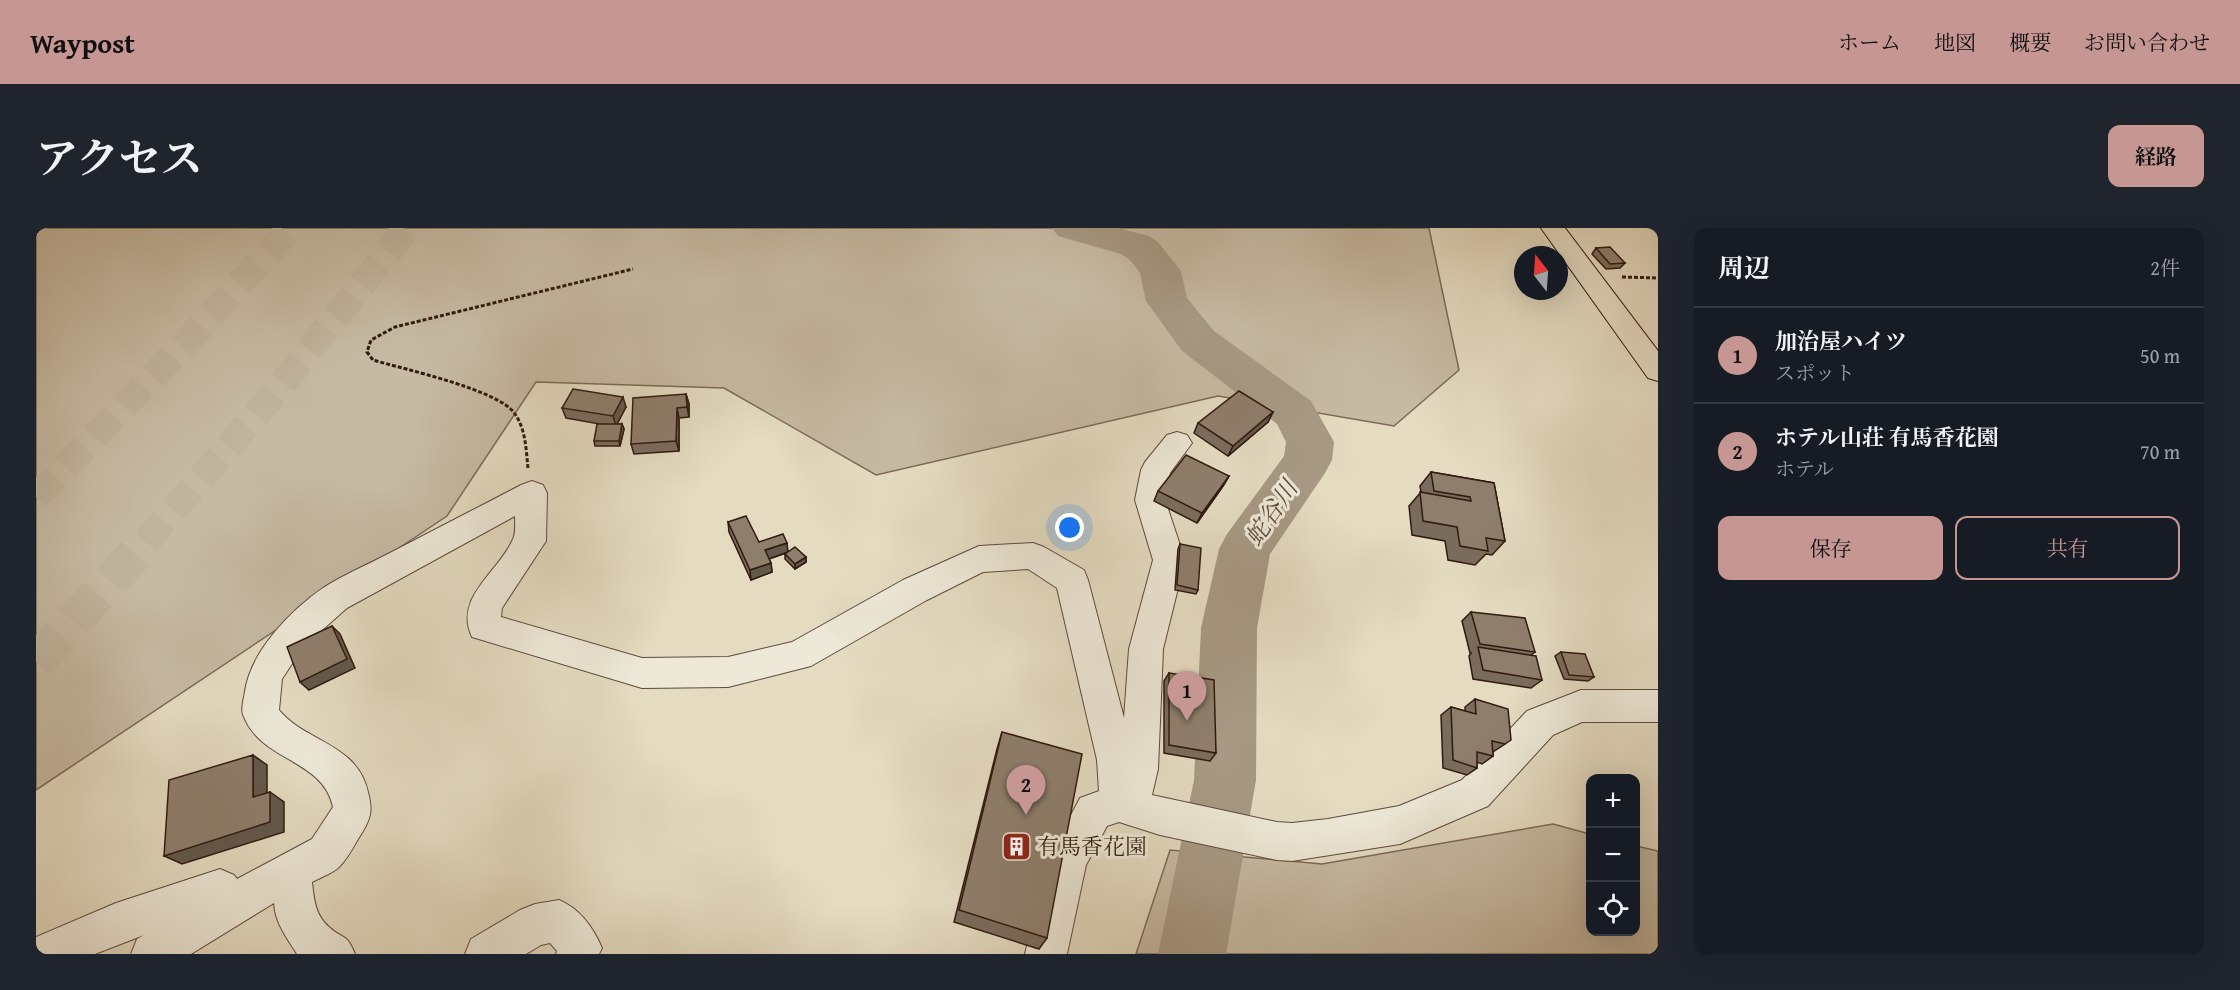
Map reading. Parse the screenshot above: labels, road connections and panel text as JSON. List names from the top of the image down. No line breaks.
{"water":["蛇谷川"],"places":{"building":["有馬香花園"]},"north":"top","page":{"header":"Waypost","nav":["ホーム","地図","概要","お問い合わせ"],"title":"アクセス","buttons":["経路",["保存","共有"]],"heading":["周辺","2件"],"list":[{"mark":"1","name":"加治屋ハイツ","note":"スポット","value":"50 m"},{"mark":"2","name":"ホテル山荘 有馬香花園","note":"ホテル","value":"70 m"}],"pins":["1","2"],"map_buttons":["+","−"]}}
